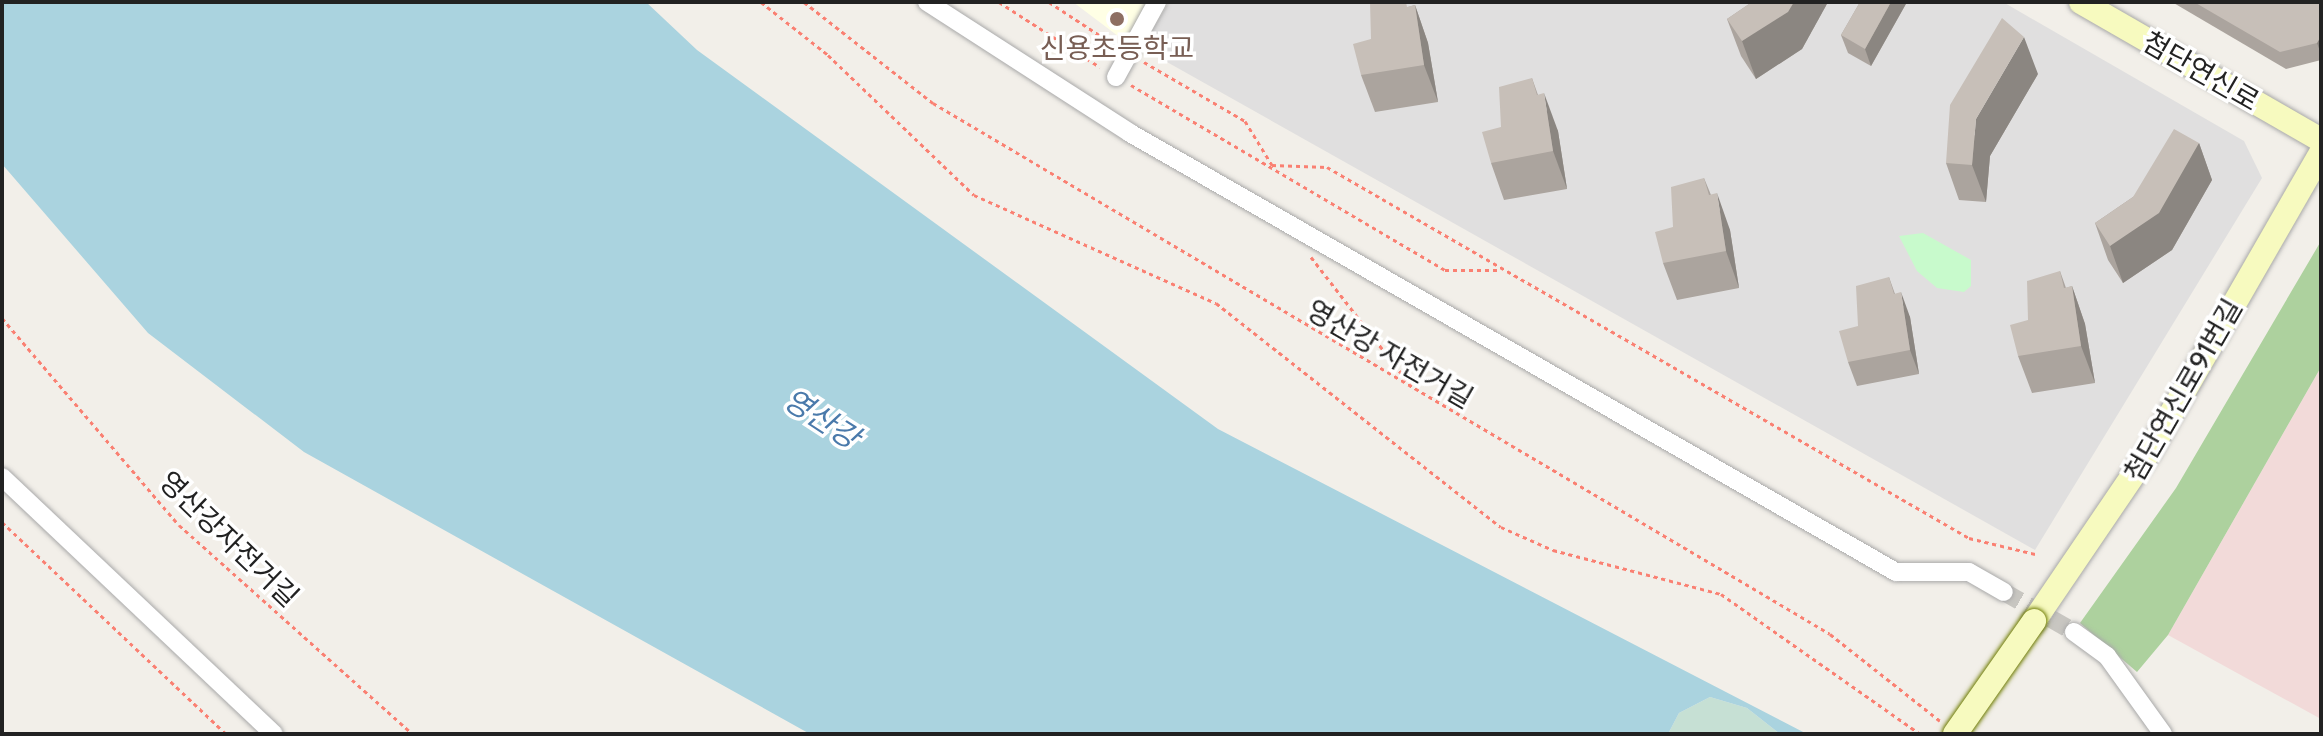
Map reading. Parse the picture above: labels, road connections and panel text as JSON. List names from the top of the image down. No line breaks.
{"streets":{"street":["첨단연신로","첨단연신로91번길"],"path":["영산강 자전거길","영산강자전거길"]},"crossings":[["영산강 자전거길","첨단연신로91번길"]],"water":["영산강"],"places":["신용초등학교"]}
